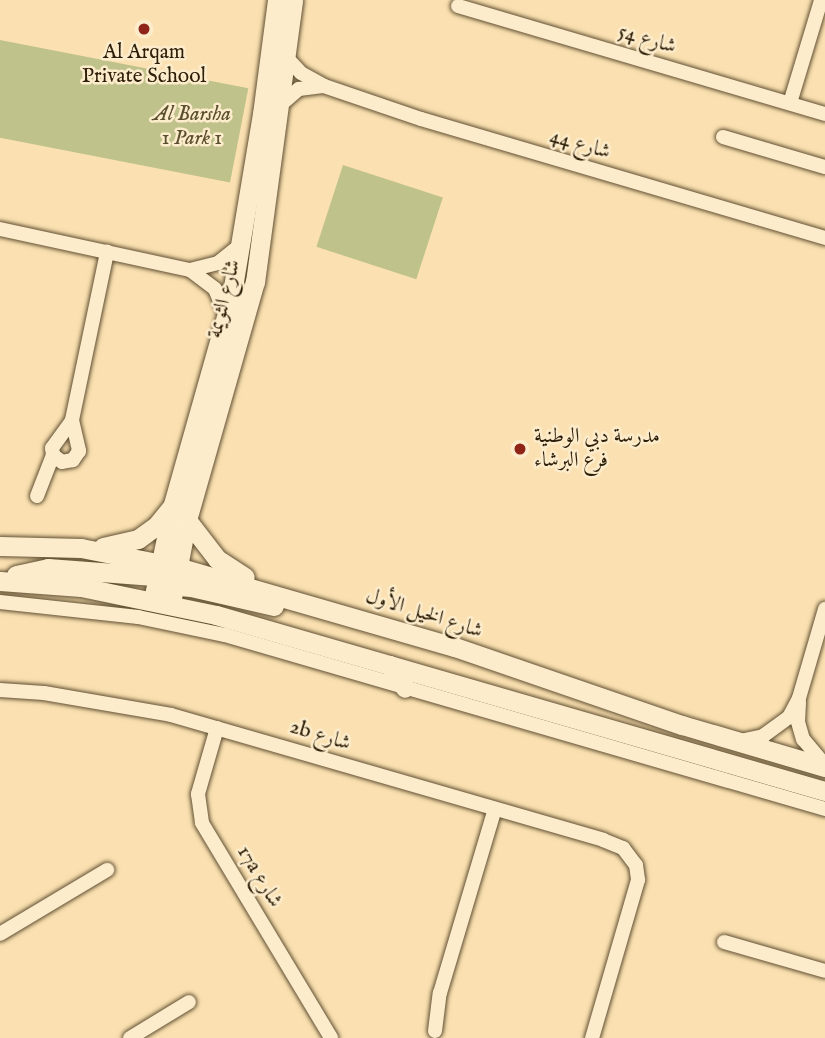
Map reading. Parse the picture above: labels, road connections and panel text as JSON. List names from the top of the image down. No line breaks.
{"streets":{"main road":["شارع الثويمة","شارع الخيل الأول"],"street":["شارع 54","شارع 44","2b شارع","17a شارع"]},"crossings":[["شارع 44","شارع الثويمة"],["شارع الثويمة","شارع الخيل الأول"],["2b شارع","17a شارع"]],"parks":["Al Barsha 1 Park 1"],"places":["Al Arqam Private School","مدرسة دبي الوطنية فرع البرشاء"]}
